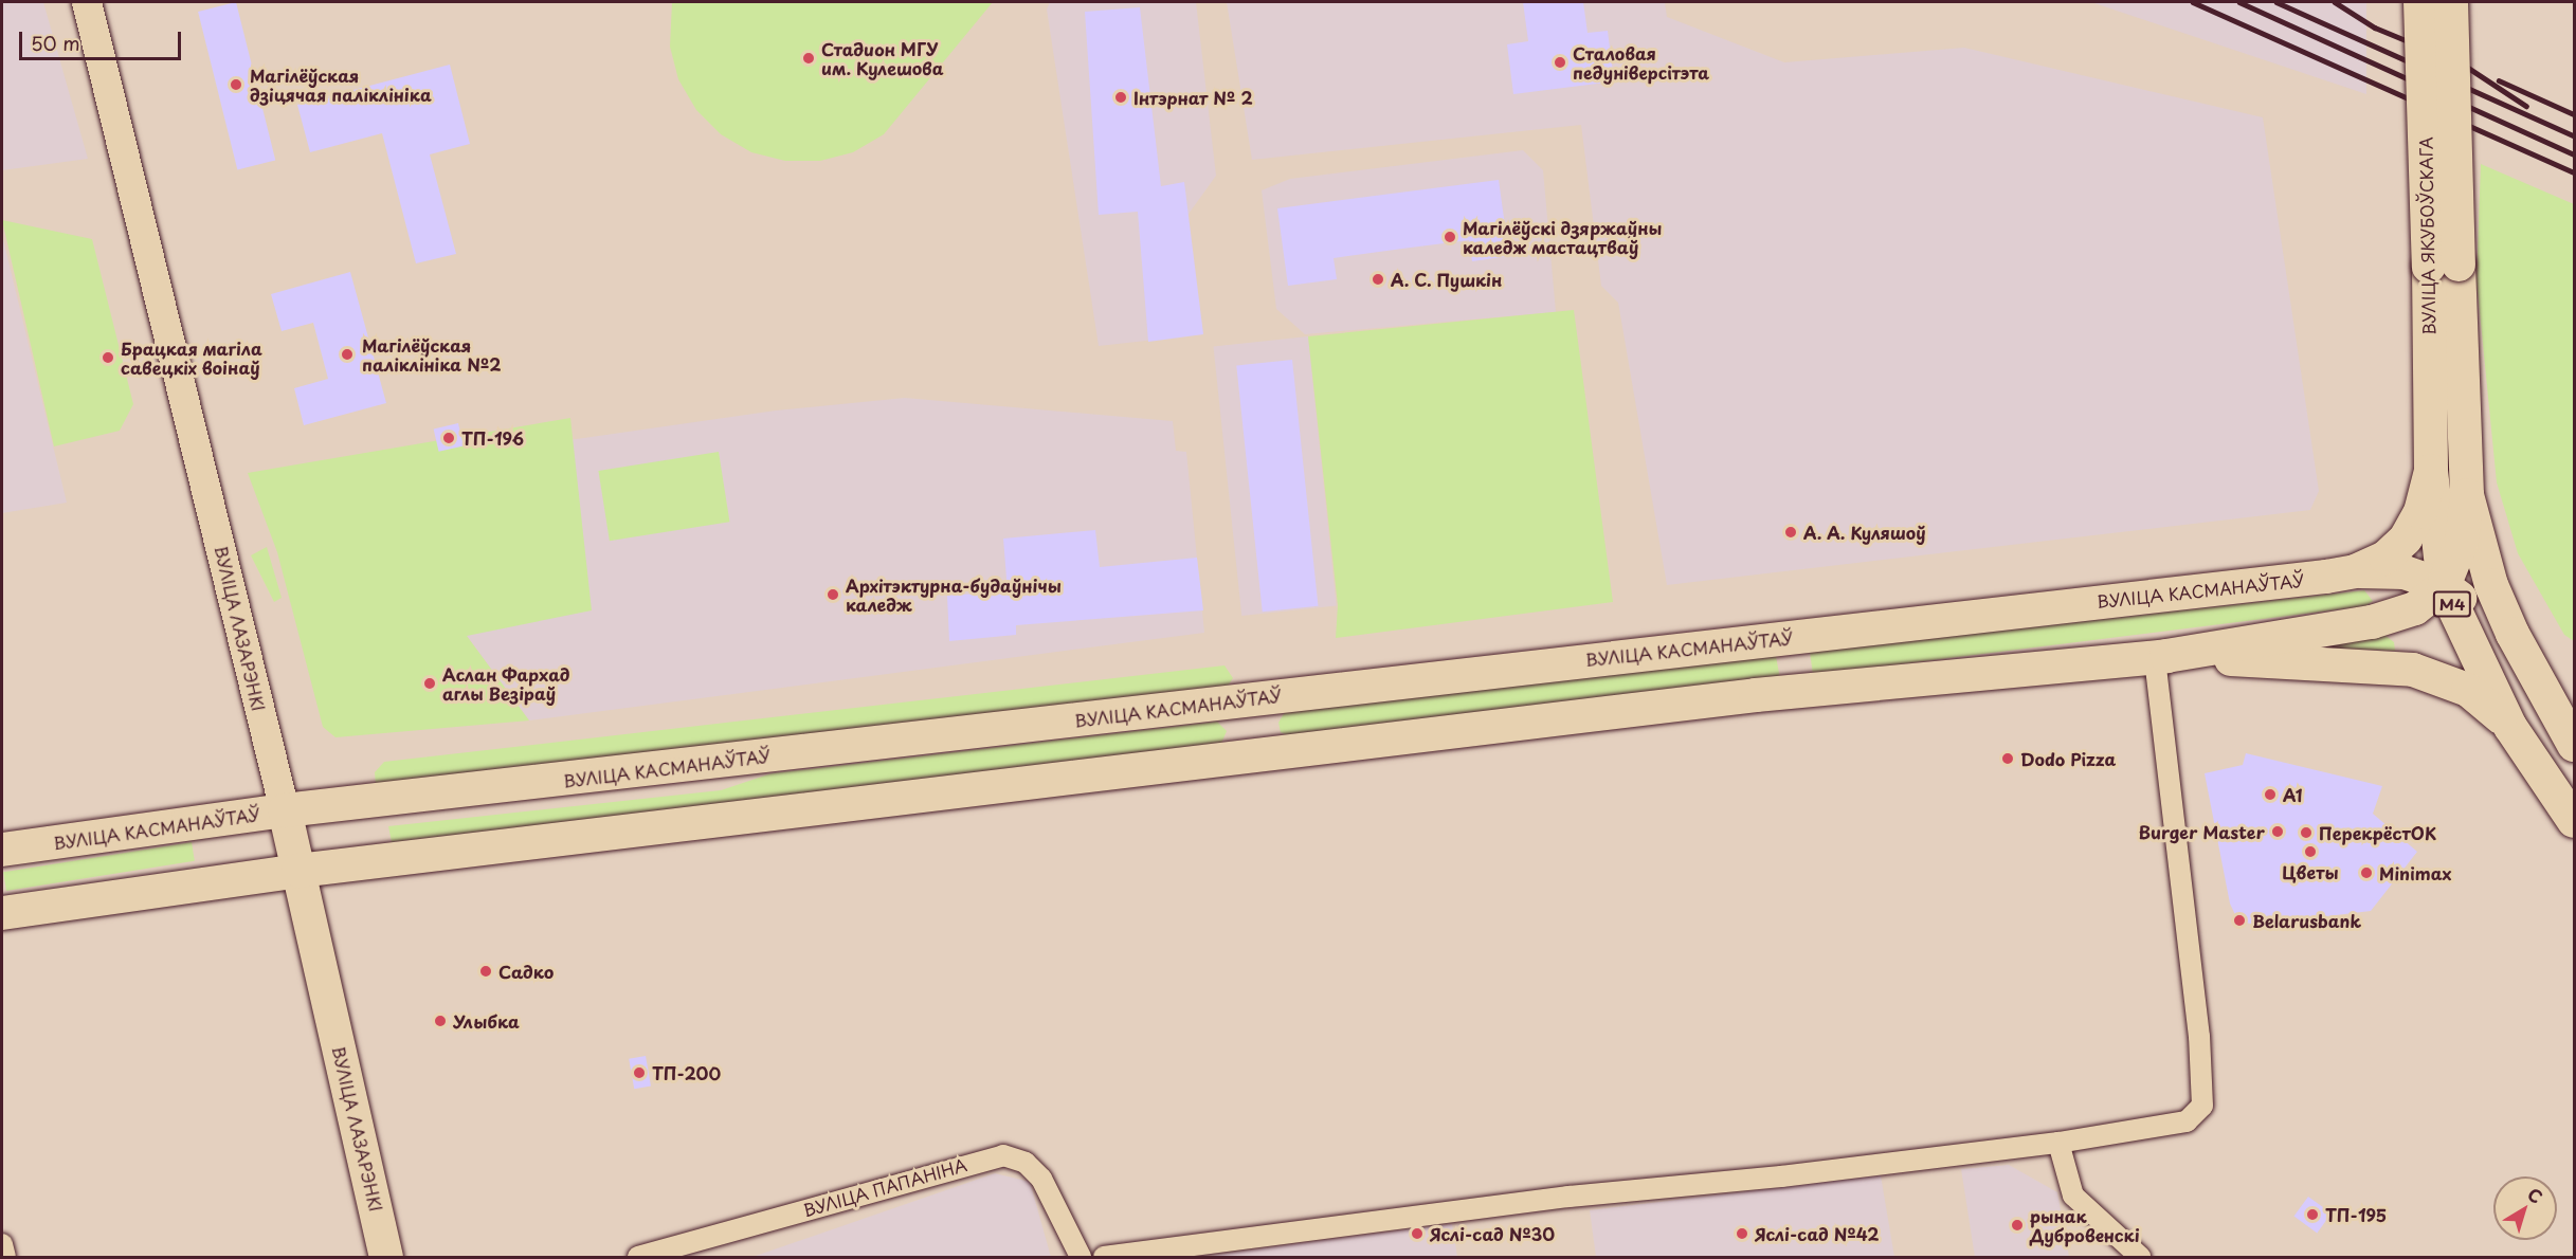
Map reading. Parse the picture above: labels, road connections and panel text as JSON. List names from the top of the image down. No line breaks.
{"streets":{"main road":["ВУЛІЦА ЯКУБОЎСКАГА","ВУЛІЦА КАСМАНАЎТАЎ","М4","ВУЛІЦА ЛАЗАРЭНКІ"],"street":["ВУЛІЦА ПАПАНІНА"]},"crossings":[["ВУЛІЦА ЯКУБОЎСКАГА","ВУЛІЦА КАСМАНАЎТАЎ"],["ВУЛІЦА ЯКУБОЎСКАГА","М4"],["ВУЛІЦА КАСМАНАЎТАЎ","М4"],["ВУЛІЦА КАСМАНАЎТАЎ","ВУЛІЦА ЛАЗАРЭНКІ"]],"places":["Стадион МГУ им. Кулешова","Сталовая педуніверсітэта","Магілёўская дзіцячая паліклініка","Інтэрнат № 2","Магілёўскі дзяржаўны каледж мастацтваў","А. С. Пушкін","Магілёўская паліклініка №2","Брацкая магіла савецкіх воінаў","ТП-196","А. А. Куляшоў","Архітэктурна-будаўнічы каледж","Аслан Фархад аглы Везіраў","Dodo Pizza","A1","Burger Master","ПерекрёстОК","Цветы","Minimax","Belarusbank","Садко","Улыбка","ТП-200","ТП-195","рынак Дубровенскі","Яслі-сад №30","Яслі-сад №42"],"scale_bar":"50 m","north":"top right"}
